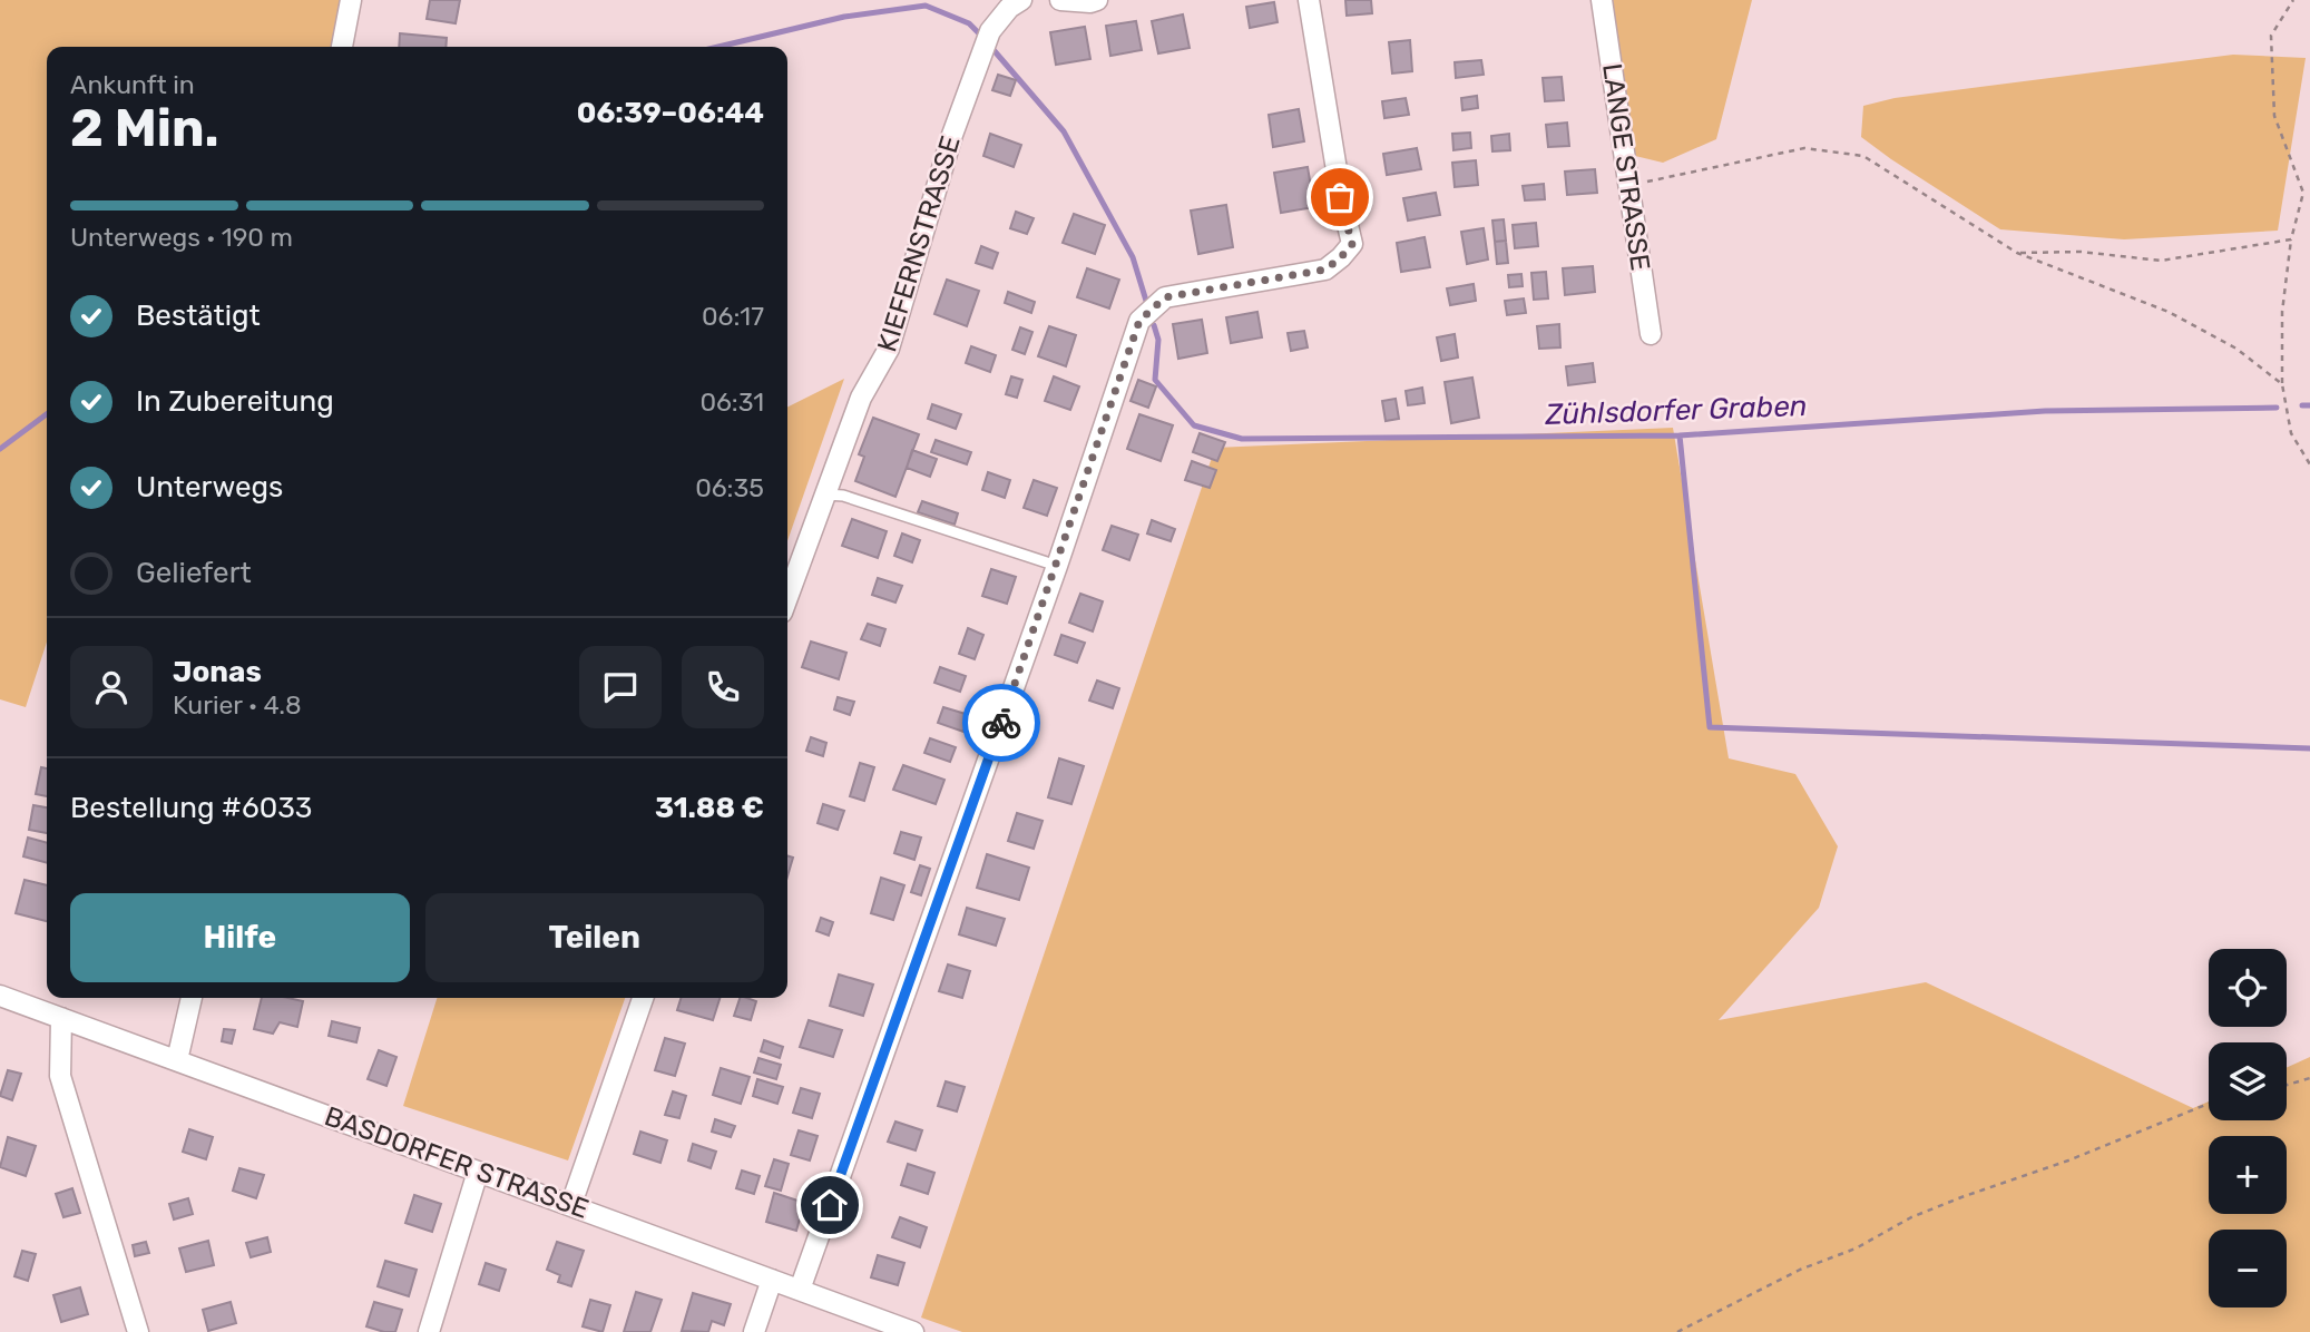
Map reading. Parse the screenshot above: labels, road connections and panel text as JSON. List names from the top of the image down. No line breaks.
{"streets":{"street":["LANGE STRASSE","KIEFERNSTRASSE","BASDORFER STRASSE"]},"water":["Zühlsdorfer Graben"],"page":{"heading":["2 Min.","Ankunft in","06:39–06:44"],"panel":["Jonas","Kurier · 4.8","Bestellung #6033","31.88 €"],"bar":"Unterwegs · 190 m","list":[["Bestätigt","06:17"],["In Zubereitung","06:31"],["Unterwegs","06:35"],"Geliefert"],"buttons":["Hilfe","Teilen"],"map_buttons":["+","−"]}}
